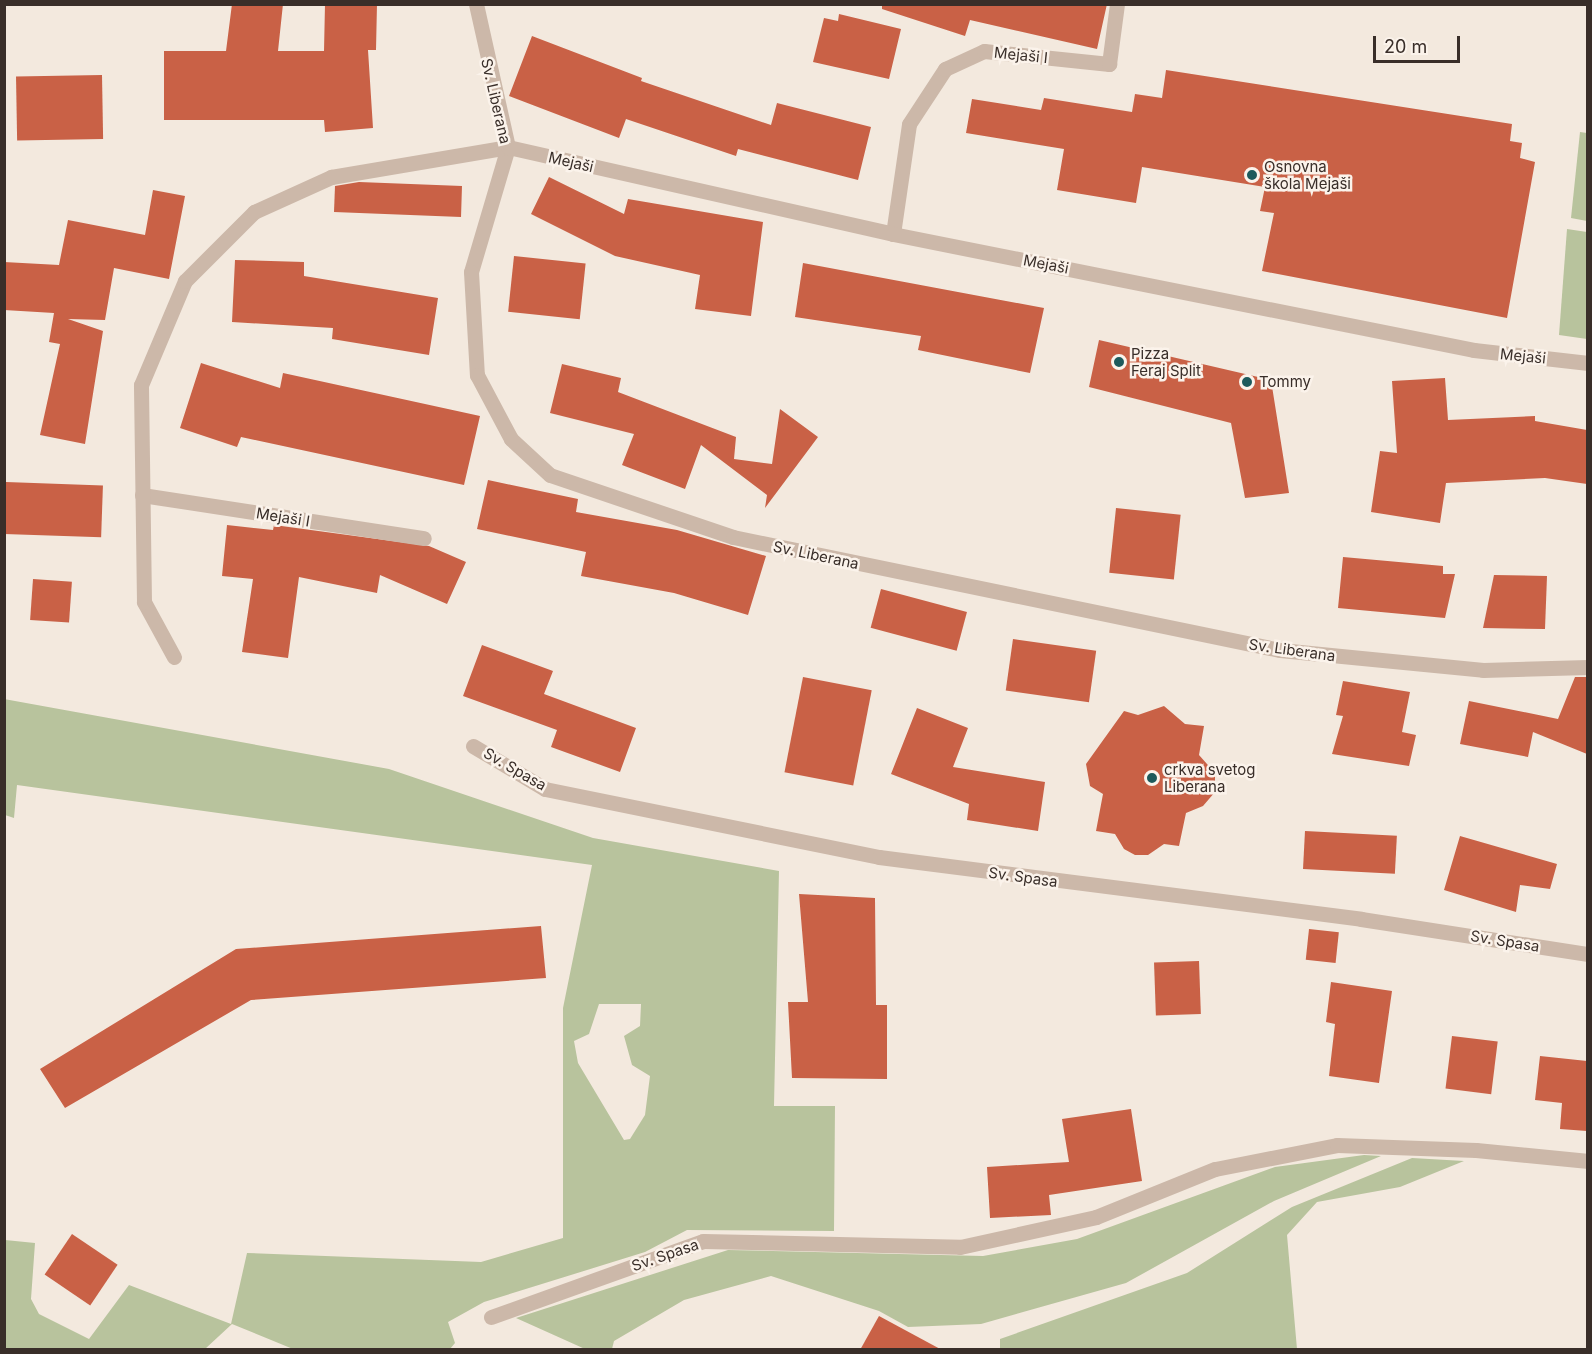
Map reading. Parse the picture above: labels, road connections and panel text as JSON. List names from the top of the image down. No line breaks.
{"streets":{"street":["Mejaši I","Sv. Liberana","Mejaši","Sv. Spasa"]},"crossings":[["Mejaši I","Mejaši"],["Sv. Liberana","Mejaši"]],"places":["Osnovna škola Mejaši","Pizza Feraj Split","Tommy","crkva svetog Liberana"],"scale_bar":"20 m"}
